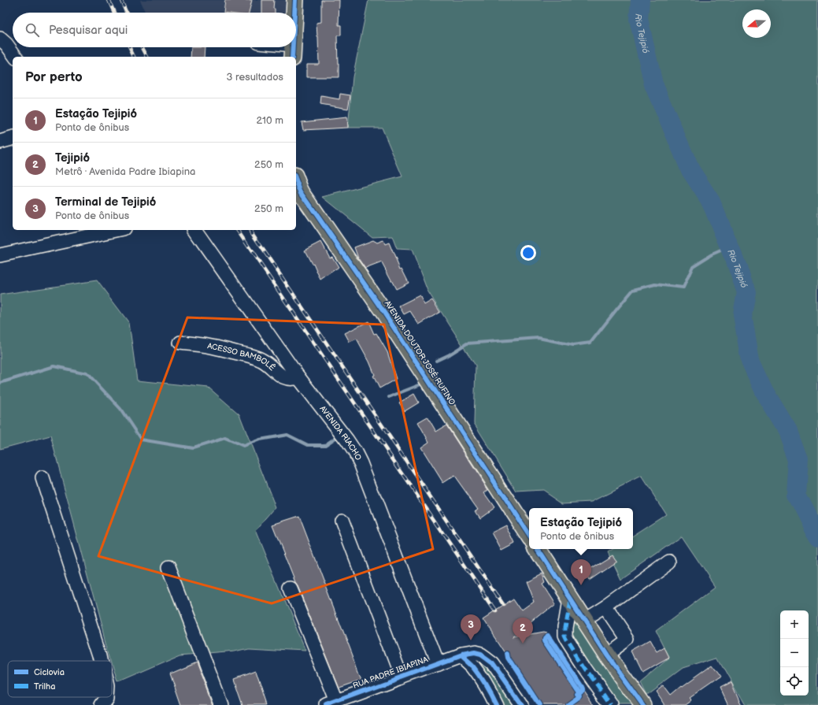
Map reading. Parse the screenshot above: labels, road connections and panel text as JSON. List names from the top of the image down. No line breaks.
{"streets":{"main road":["AVENIDA DOUTOR JOSÉ RUFINO"],"street":["ACESSO BAMBOLÊ","AVENIDA RIACHO","RUA PADRE IBIAPINA"]},"crossings":[["ACESSO BAMBOLÊ","AVENIDA RIACHO"],["AVENIDA RIACHO","RUA PADRE IBIAPINA"]],"water":["Rio Tejipió"],"legend":["Ciclovia","Trilha"],"north":"left","page":{"search":"Pesquisar aqui","heading":["Por perto","3 resultados"],"list":[{"mark":"1","name":"Estação Tejipió","note":"Ponto de ônibus","value":"210 m"},{"mark":"2","name":"Tejipió","note":"Metrô · Avenida Padre Ibiapina","value":"250 m"},{"mark":"3","name":"Terminal de Tejipió","note":"Ponto de ônibus","value":"250 m"}],"popup":["Estação Tejipió","Ponto de ônibus"],"pins":["1","3","2"],"map_buttons":["+","−"]}}
